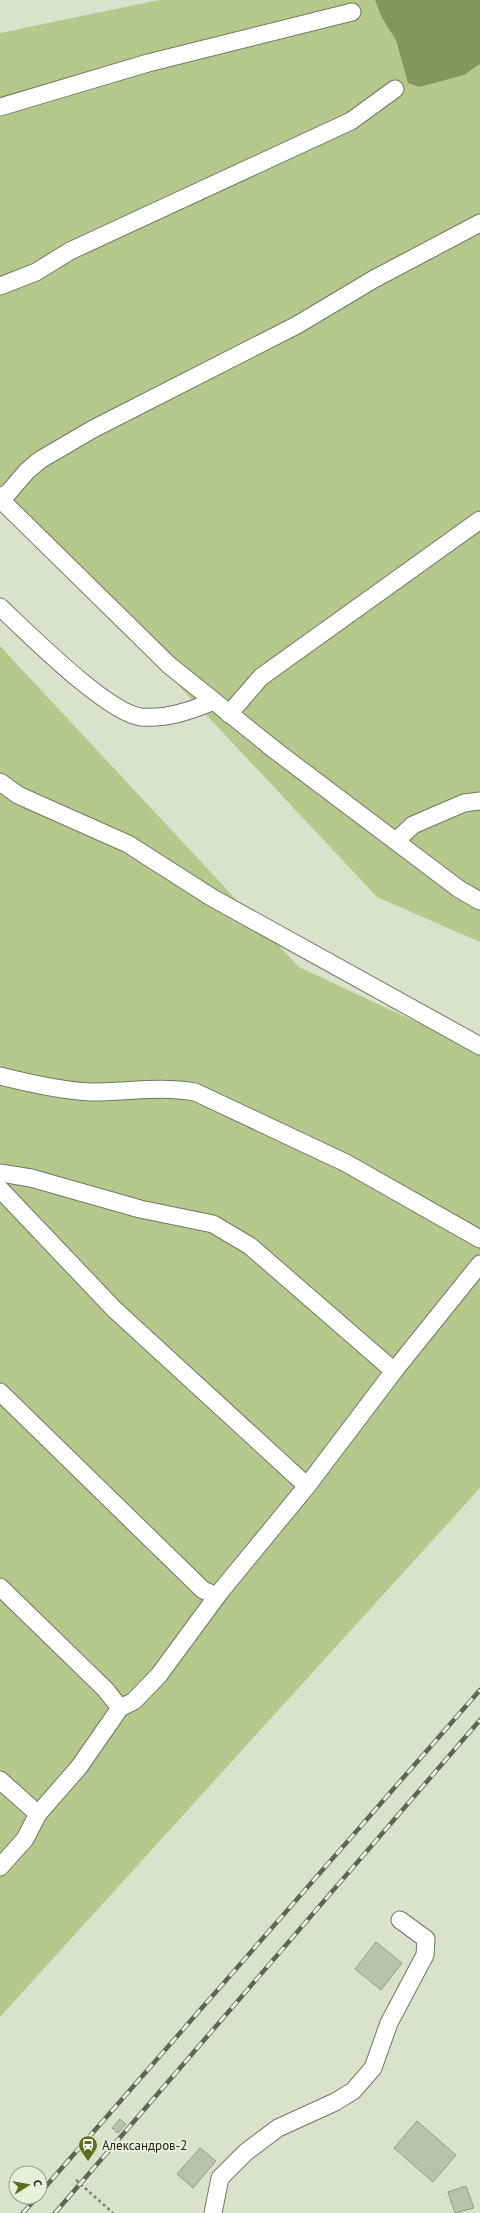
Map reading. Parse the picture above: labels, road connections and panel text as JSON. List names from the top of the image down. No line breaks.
{"places":{"station":["Александров-2"]},"north":"right"}
